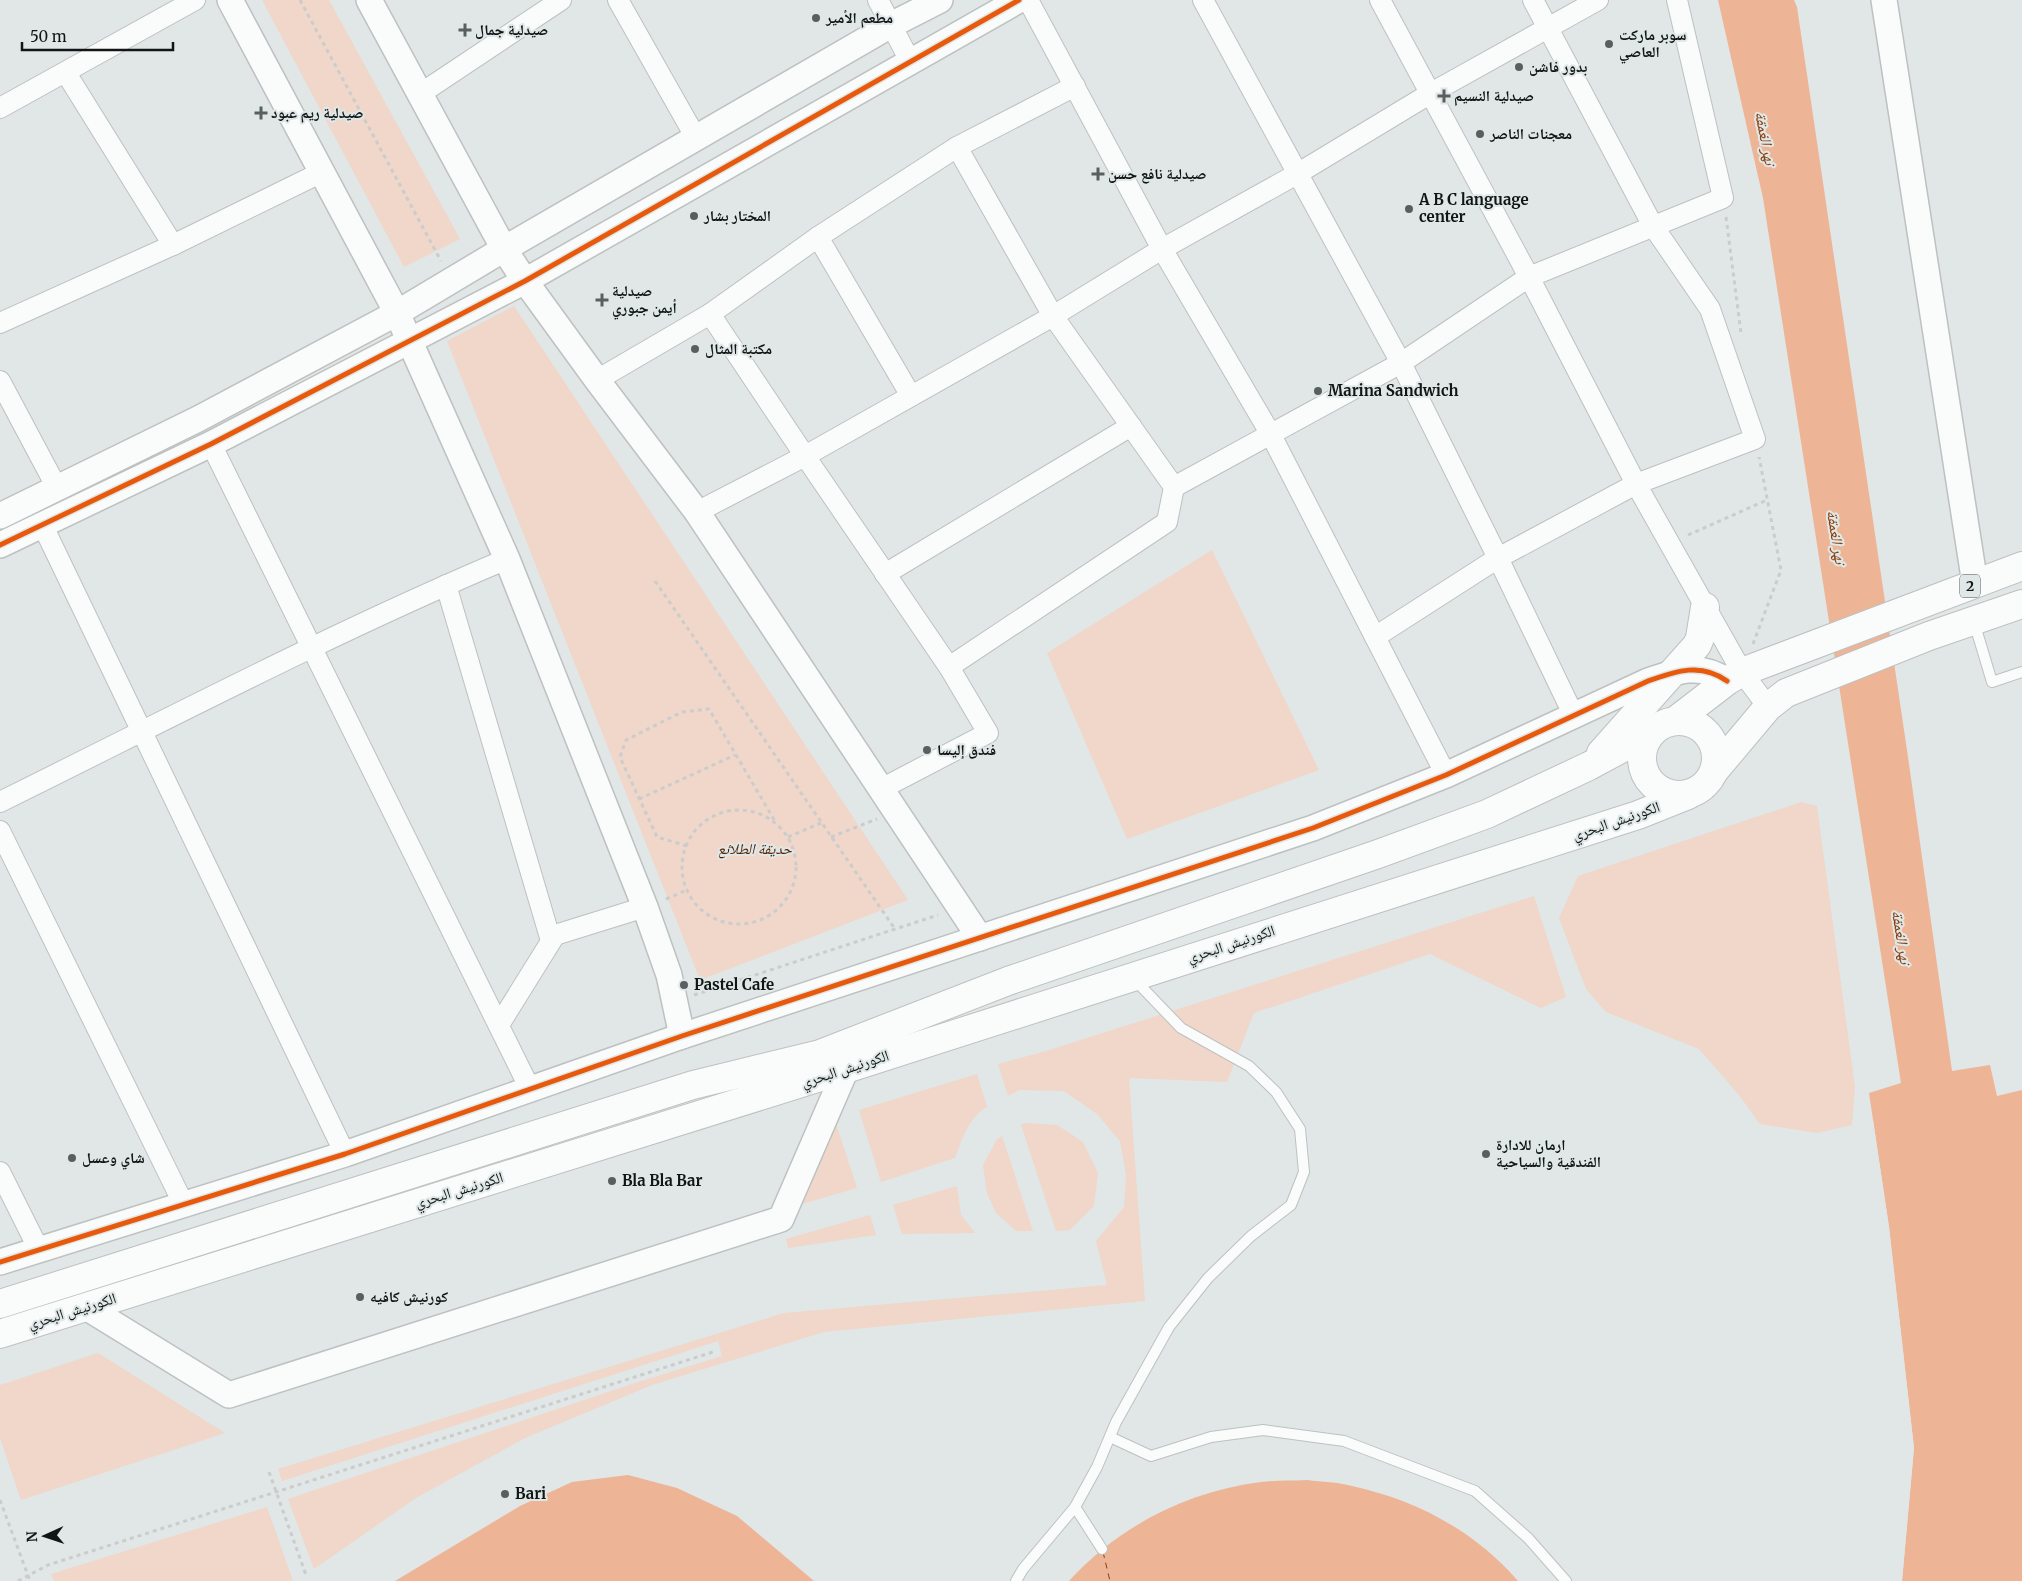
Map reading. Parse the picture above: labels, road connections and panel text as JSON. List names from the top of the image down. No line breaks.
{"streets":{"main road":["2","الكورنيش البحري"]},"crossings":[["2","الكورنيش البحري"]],"water":["نهر الغمقة"],"parks":["حديقة الطلائع"],"places":{"other":["مطعم الأمير","سوبر ماركت العاصي","بدور فاشن","معجنات الناصر","A B C language center","المختار بشار","مكتبة المثال","Marina Sandwich","فندق إليسا","Pastel Cafe","ارمان للادارة الفندقية والسياحية","شاي وعسل","Bla Bla Bar","كورنيش كافيه","Bari"],"health":["صيدلية جمال","صيدلية النسيم","صيدلية ريم عبود","صيدلية نافع حسن","صيدلية أيمن جبوري"]},"scale_bar":"50 m","north":"left"}
